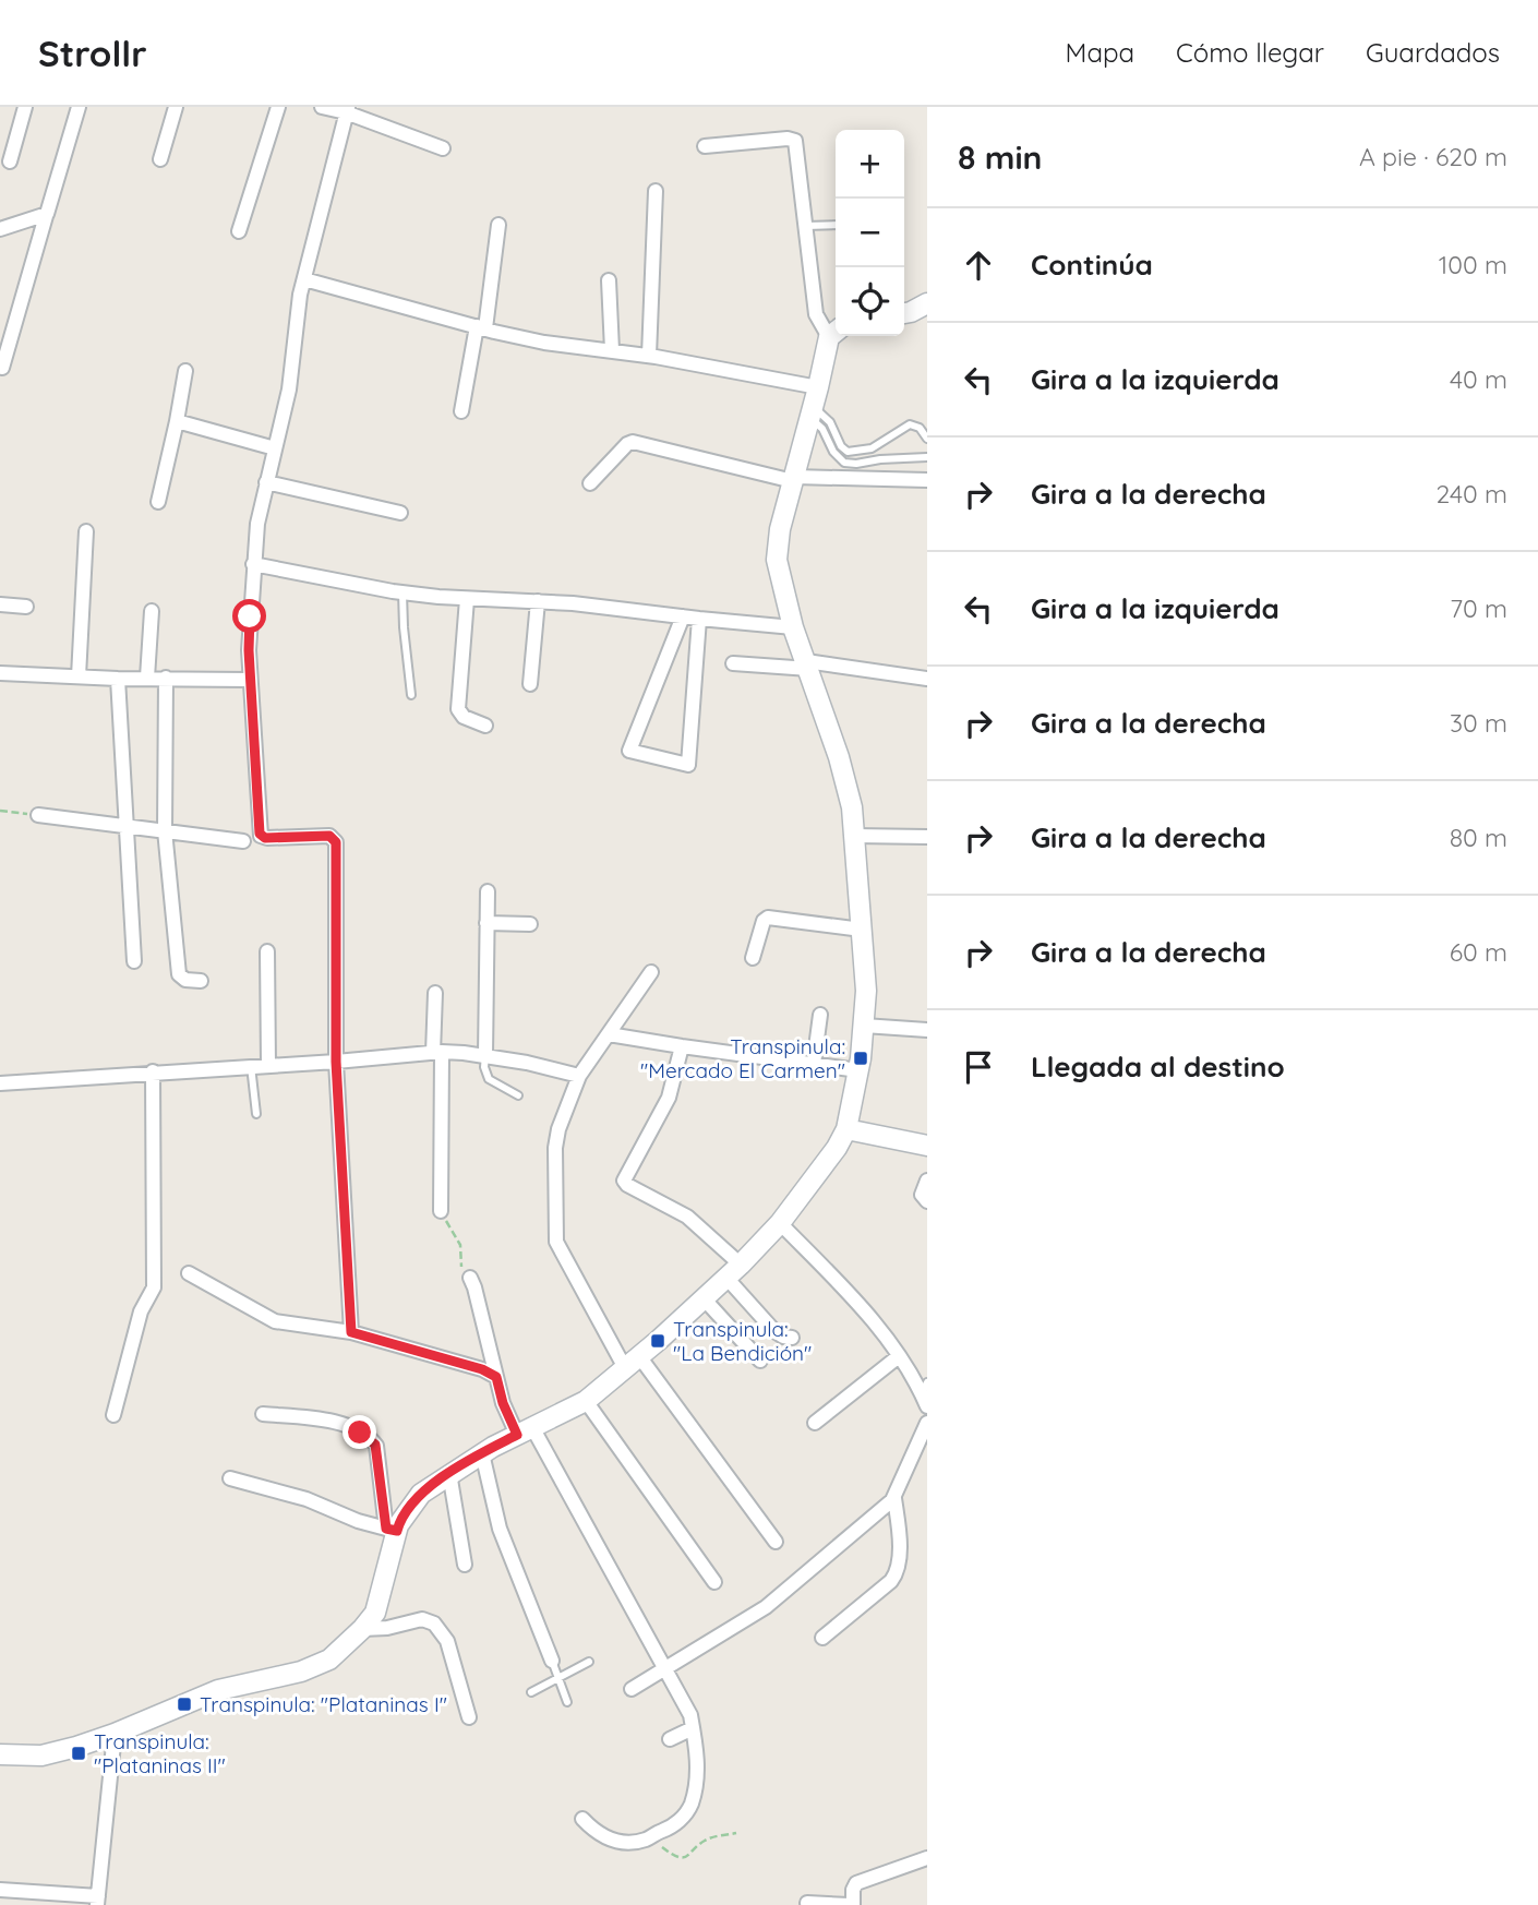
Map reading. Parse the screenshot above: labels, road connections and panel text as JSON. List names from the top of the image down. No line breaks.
{"places":{"transit":["Transpinula: \"Mercado El Carmen\"","Transpinula: \"La Bendición\"","Transpinula: \"Plataninas I\"","Transpinula: \"Plataninas II\""]},"page":{"header":"Strollr","nav":["Mapa","Cómo llegar","Guardados"],"heading":["8 min","A pie · 620 m"],"map_buttons":["+","−"],"list":[["Continúa","100 m"],["Gira a la izquierda","40 m"],["Gira a la derecha","240 m"],["Gira a la izquierda","70 m"],["Gira a la derecha","30 m"],["Gira a la derecha","80 m"],["Gira a la derecha","60 m"],"Llegada al destino"]}}
